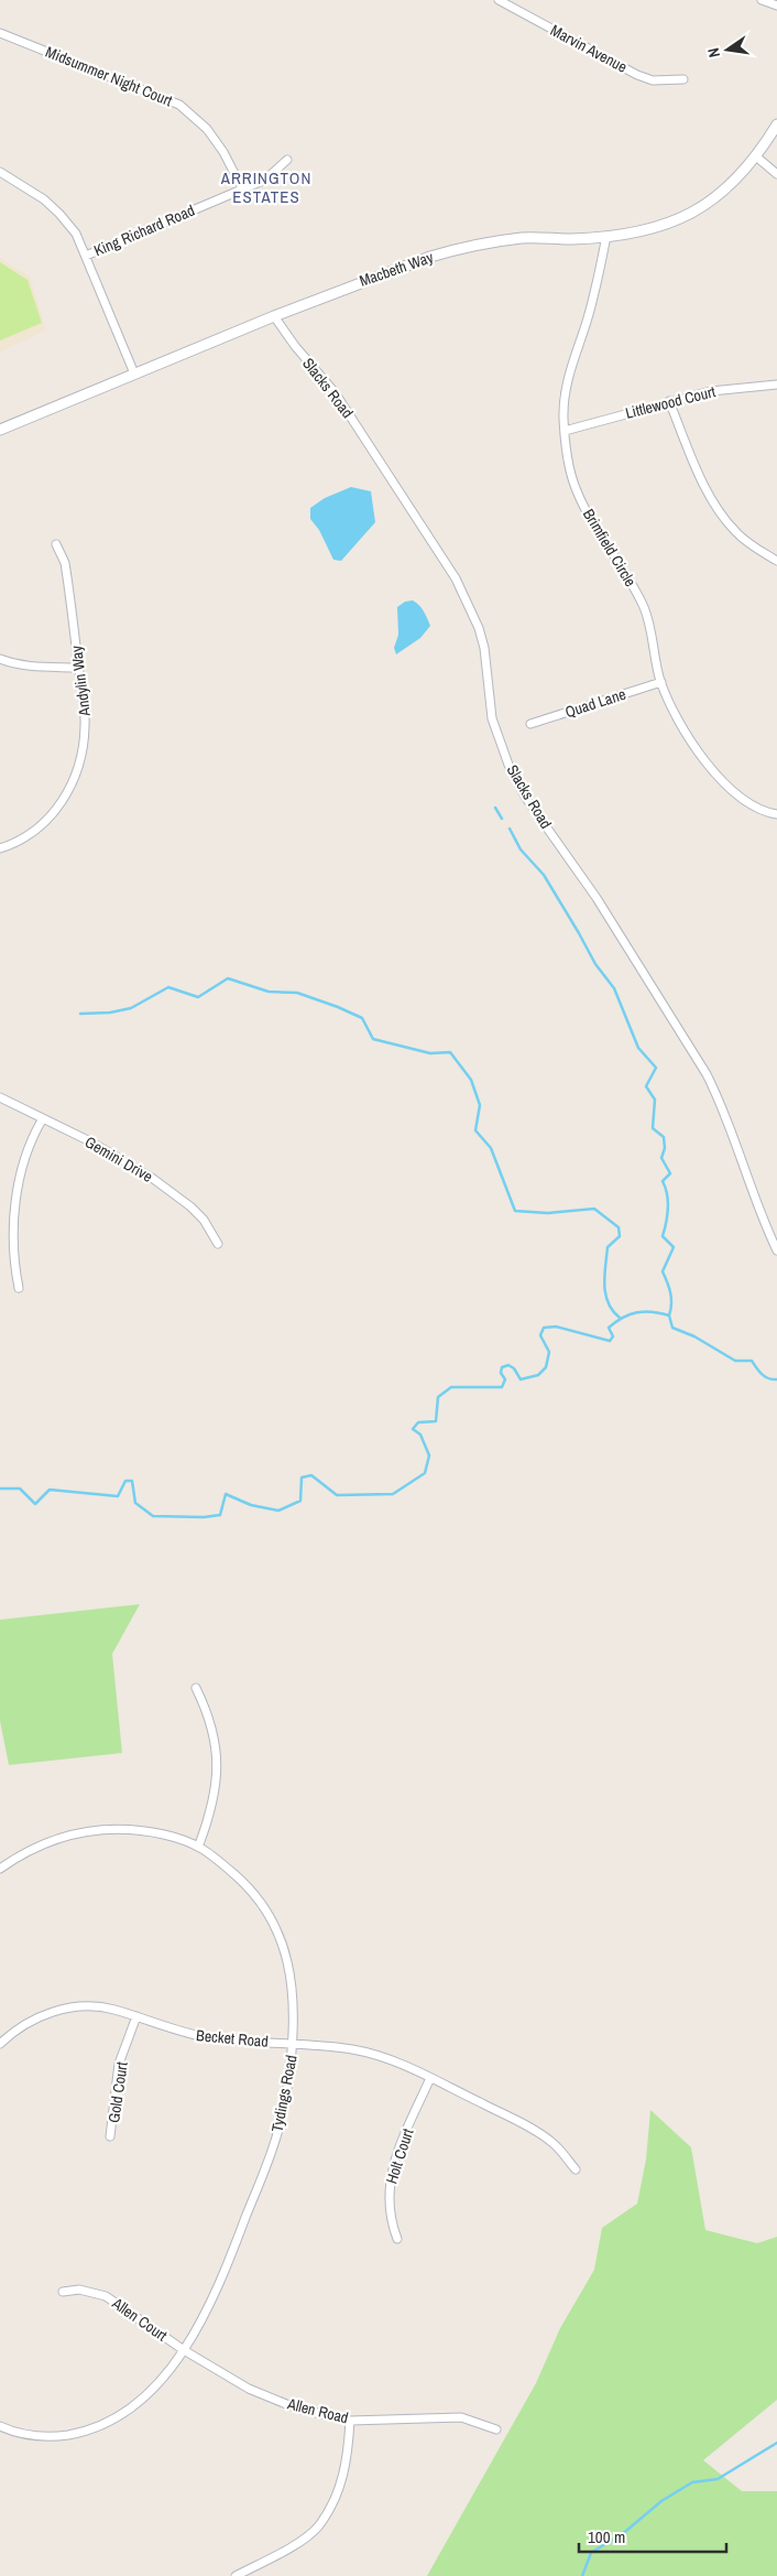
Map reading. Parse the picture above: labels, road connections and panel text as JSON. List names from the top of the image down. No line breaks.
{"streets":{"street":["Marvin Avenue","Midsummer Night Court","King Richard Road","Macbeth Way","Slacks Road","Littlewood Court","Brimfield Circle","Andylin Way","Quad Lane","Gemini Drive","Becket Road","Gold Court","Tydings Road","Holt Court","Allen Court","Allen Road"]},"crossings":[["Midsummer Night Court","King Richard Road"],["Macbeth Way","Slacks Road"],["Macbeth Way","Brimfield Circle"],["Littlewood Court","Brimfield Circle"],["Brimfield Circle","Quad Lane"],["Becket Road","Gold Court"],["Becket Road","Tydings Road"],["Becket Road","Holt Court"],["Tydings Road","Allen Court"],["Tydings Road","Allen Road"],["Allen Court","Allen Road"]],"districts":["ARRINGTON ESTATES"],"scale_bar":"100 m","north":"left"}
